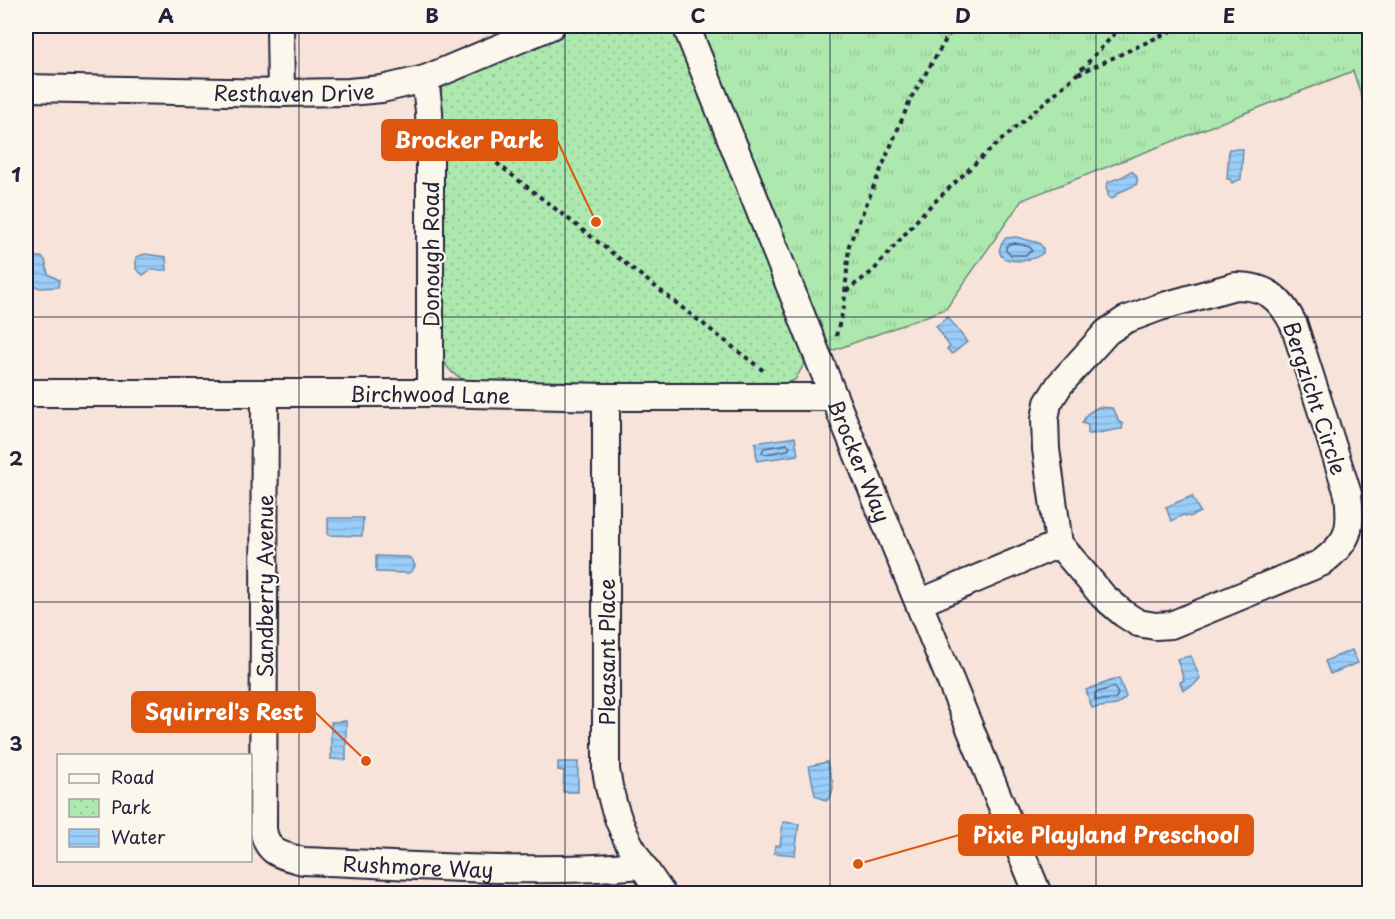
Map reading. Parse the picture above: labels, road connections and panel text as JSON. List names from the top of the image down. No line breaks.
{"streets":{"street":["Resthaven Drive","Donough Road","Birchwood Lane","Bergzicht Circle","Brocker Way","Sandberry Avenue","Pleasant Place","Rushmore Way"]},"crossings":[["Resthaven Drive","Donough Road"],["Donough Road","Birchwood Lane"],["Birchwood Lane","Brocker Way"],["Birchwood Lane","Sandberry Avenue"],["Birchwood Lane","Pleasant Place"],["Sandberry Avenue","Rushmore Way"],["Pleasant Place","Rushmore Way"]],"places":["Brocker Park","Squirrel's Rest","Pixie Playland Preschool"],"legend":["Road","Park","Water"],"grid":{"columns":["A","B","C","D","E"],"rows":["1","2","3"]}}
